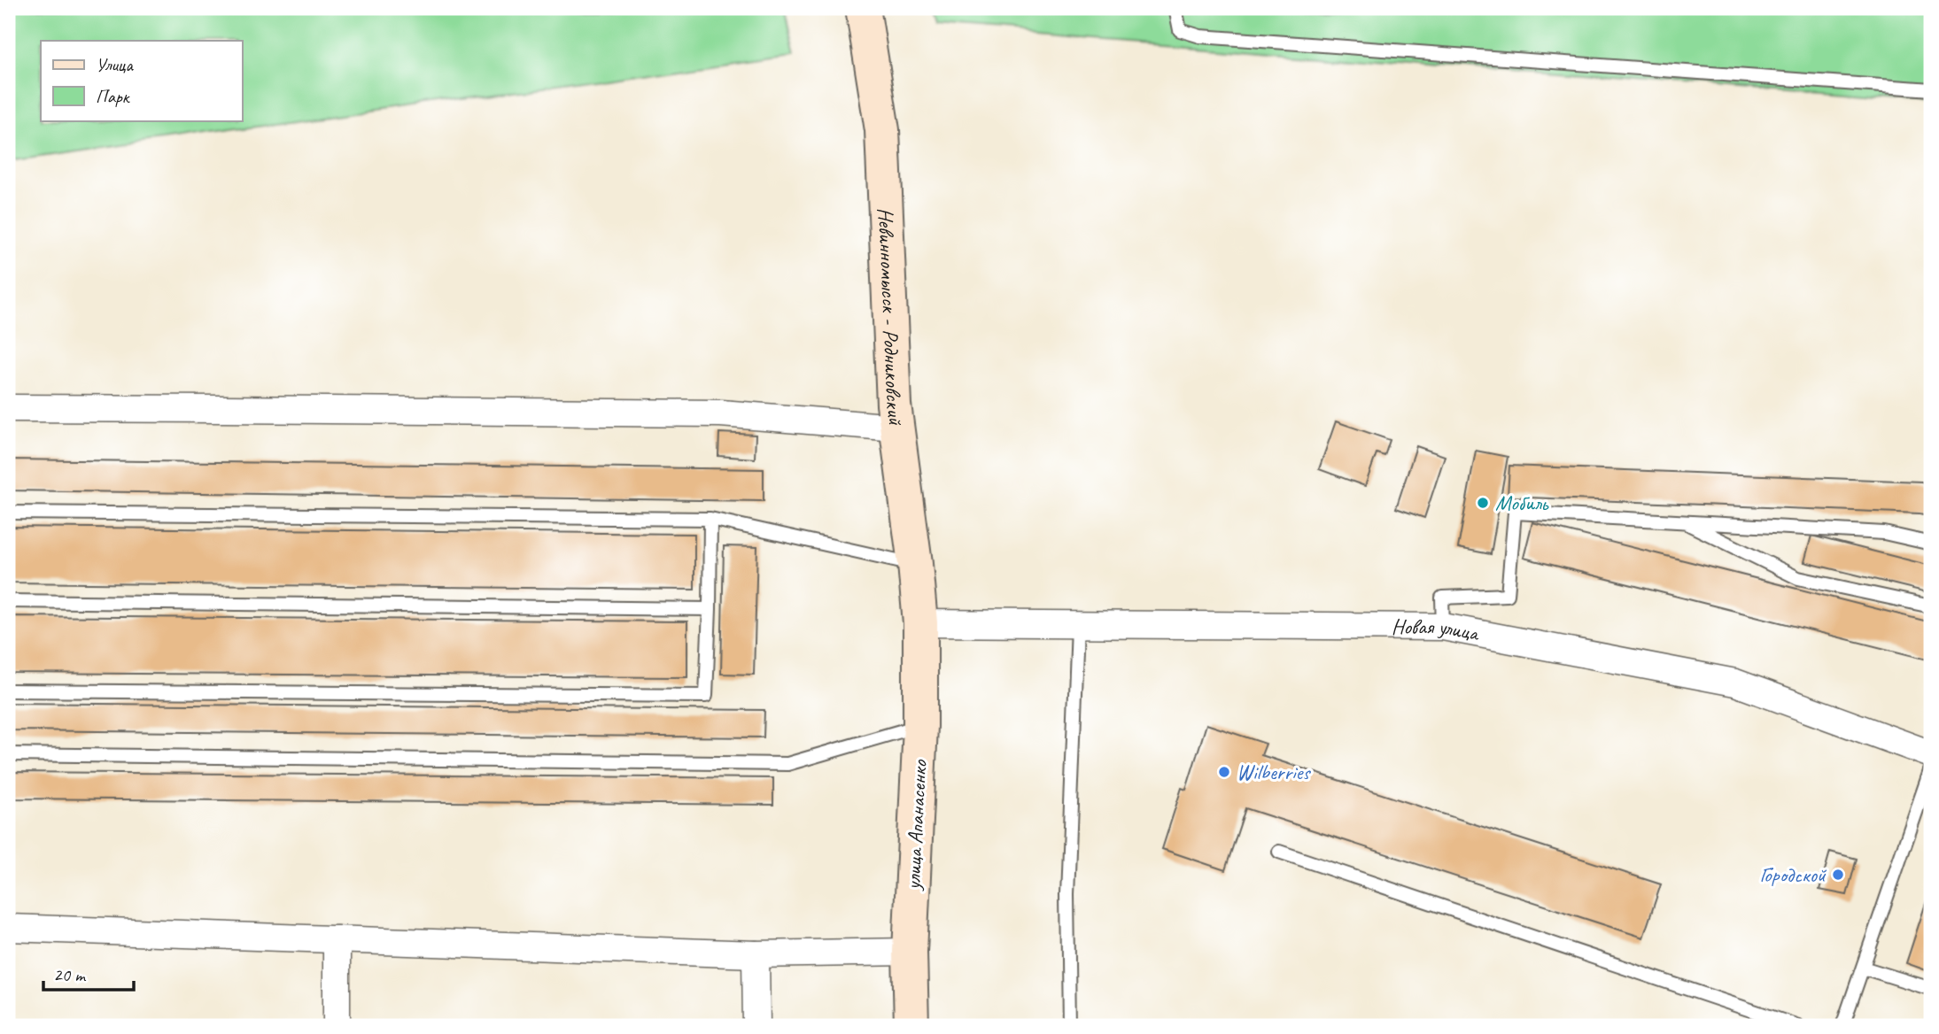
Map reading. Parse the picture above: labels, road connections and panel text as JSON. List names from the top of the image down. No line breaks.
{"streets":{"street":["Невинномысск - Родниковский","Новая улица","улица Апанасенко"]},"crossings":[["Невинномысск - Родниковский","Новая улица"],["Невинномысск - Родниковский","улица Апанасенко"],["Новая улица","улица Апанасенко"]],"places":["Мобиль","Wilberries","Городской"],"legend":["Улица","Парк"],"scale_bar":"20 m"}
